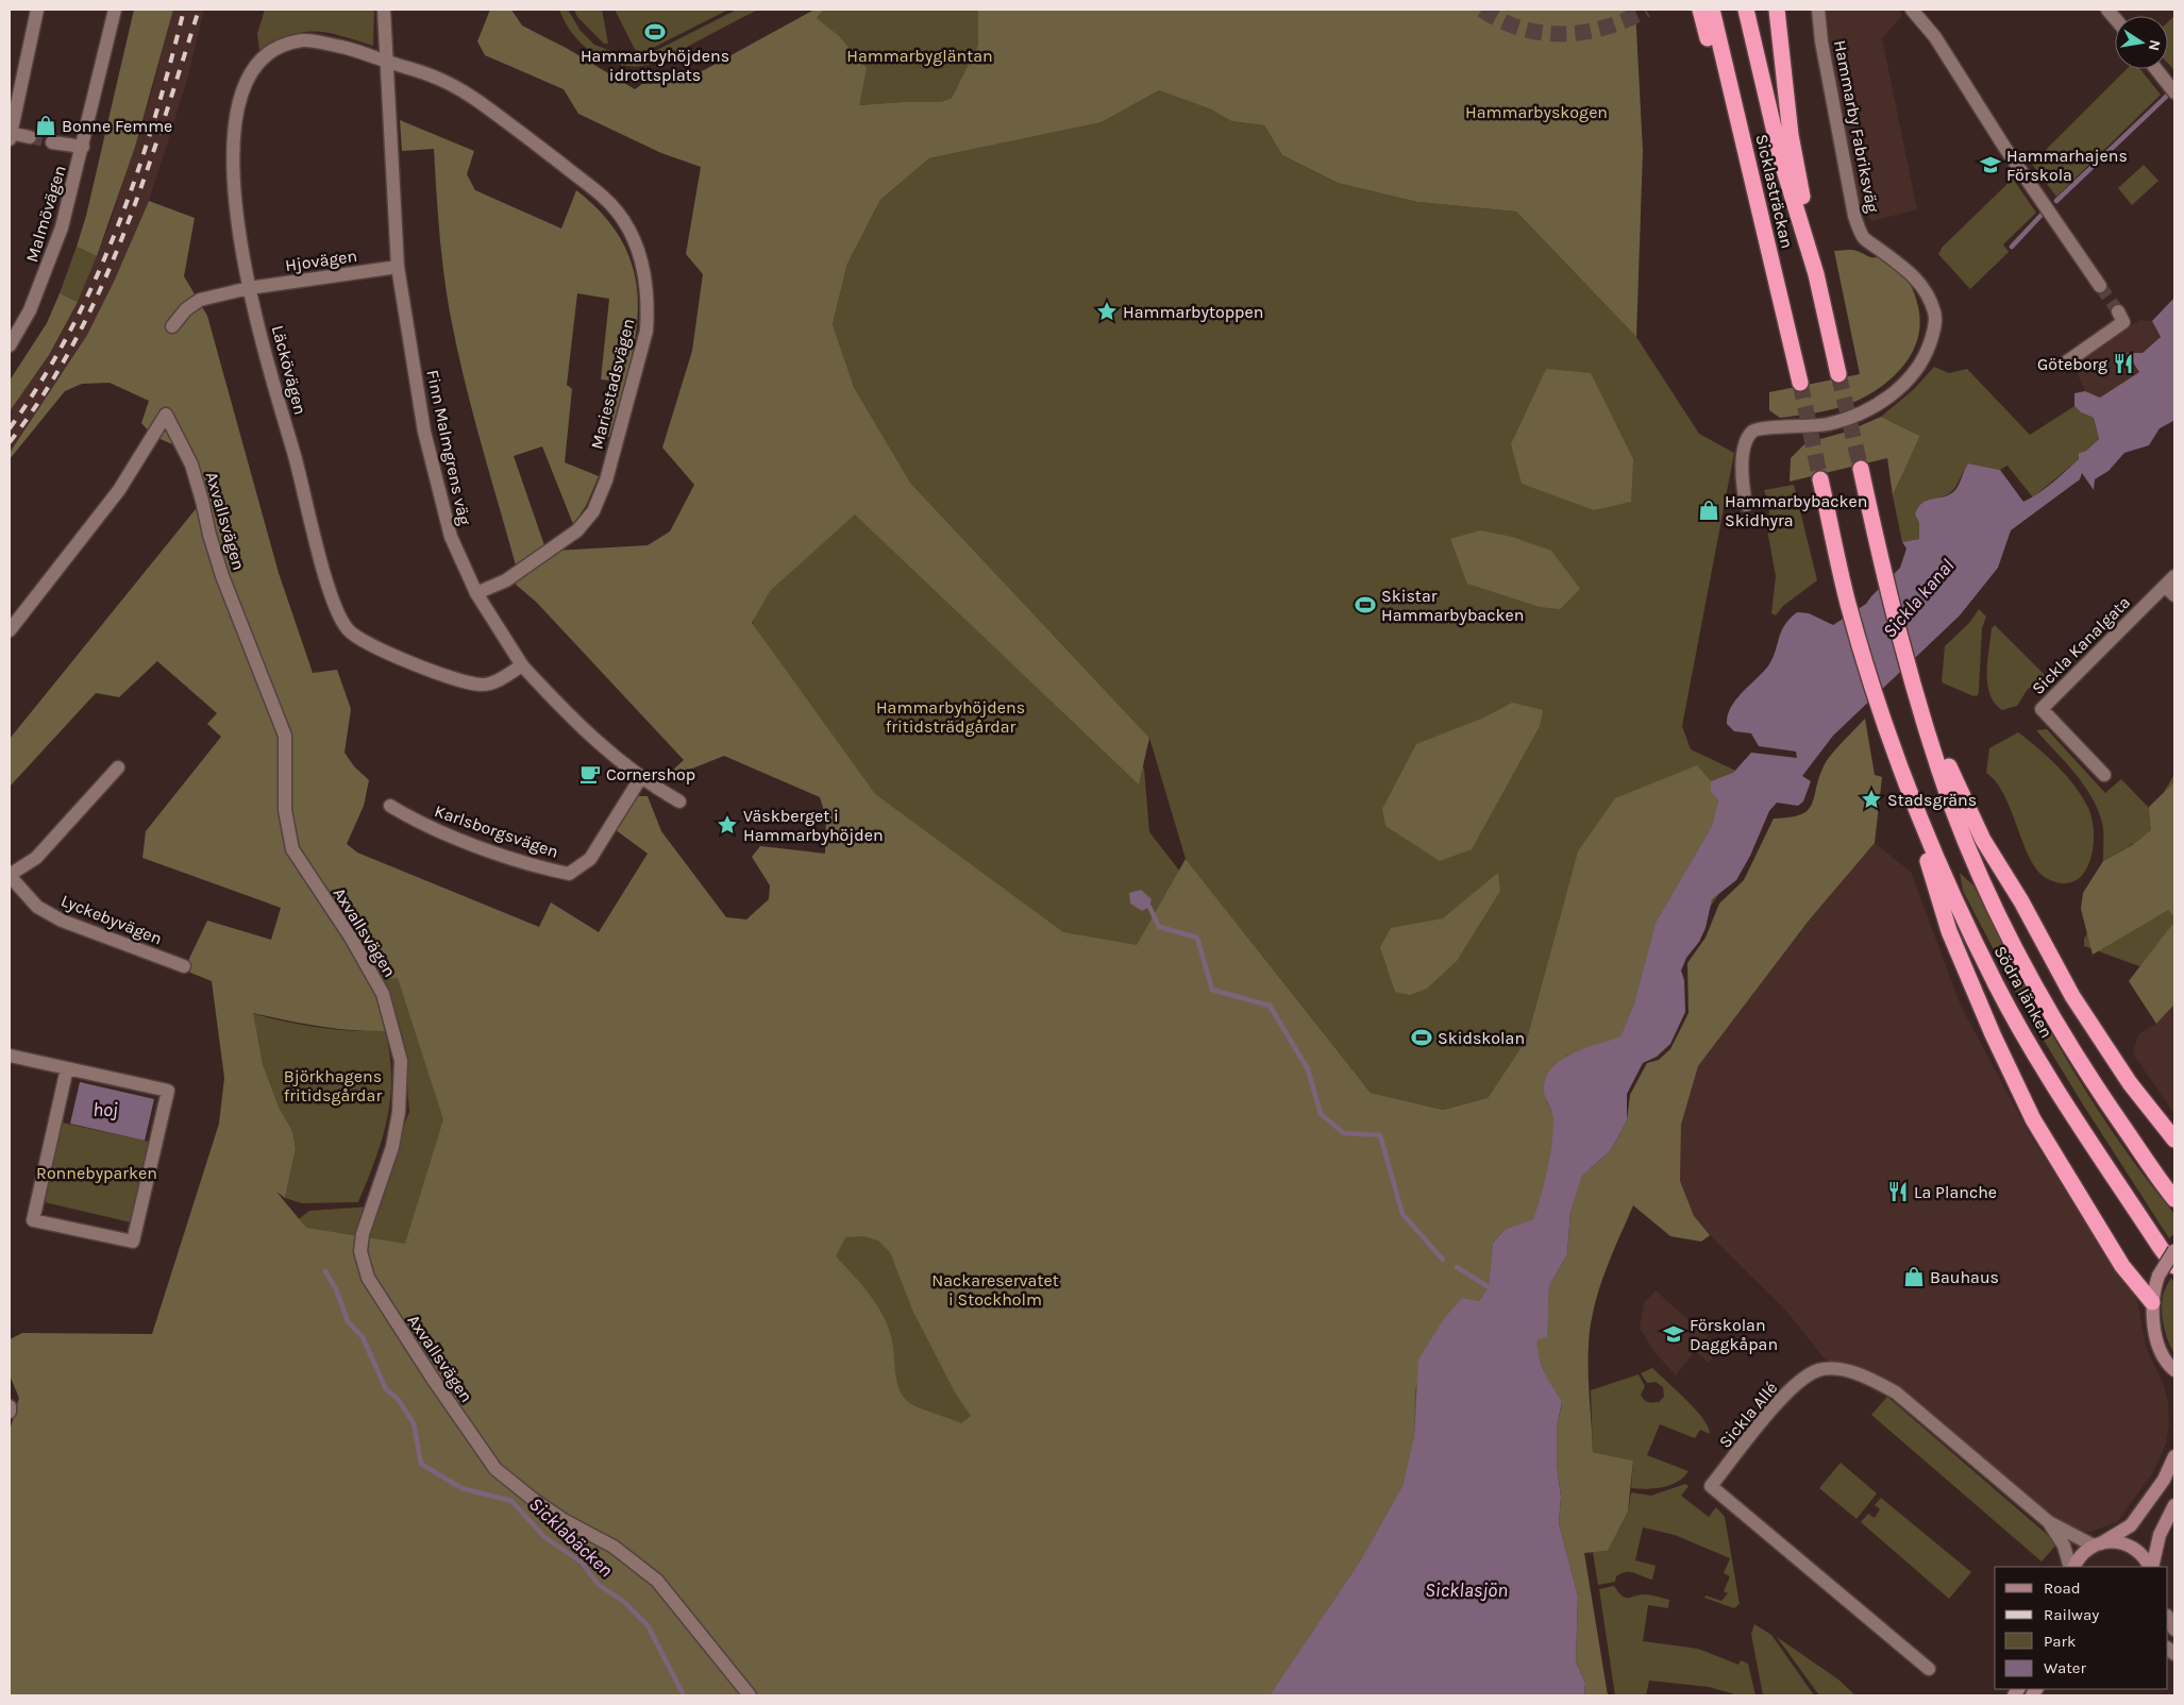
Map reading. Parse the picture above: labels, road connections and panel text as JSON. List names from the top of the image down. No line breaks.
{"streets":{"highway":["Sicklasträckan","Södra länken"],"street":["Hammarby Fabriksväg","Malmövägen","Hjovägen","Läckövägen","Mariestadsvägen","Finn Malmgrens väg","Axvallsvägen","Sickla Kanalgata","Karlsborgsvägen","Lyckebyvägen","Sickla Allé"]},"crossings":[["Hjovägen","Läckövägen"],["Hjovägen","Finn Malmgrens väg"],["Läckövägen","Mariestadsvägen"],["Läckövägen","Finn Malmgrens väg"],["Mariestadsvägen","Finn Malmgrens väg"],["Finn Malmgrens väg","Karlsborgsvägen"]],"water":["Sickla kanal","hoj","Sicklabäcken","Sicklasjön"],"parks":["Hammarbygläntan","Hammarbyskogen","Hammarbyhöjdens fritidsträdgårdar","Björkhagens fritidsgårdar","Ronnebyparken","Nackareservatet i Stockholm"],"places":{"sports":["Hammarbyhöjdens idrottsplats","Skistar Hammarbybacken","Skidskolan"],"shop":["Bonne Femme","Hammarbybacken Skidhyra","Bauhaus"],"school or university":["Hammarhajens Förskola","Förskolan Daggkåpan"],"place":["Hammarbytoppen","Stadsgräns","Väskberget i Hammarbyhöjden"],"restaurant":["Göteborg","La Planche"],"cafe":["Cornershop"]},"legend":["Road","Railway","Park","Water"],"north":"right"}
